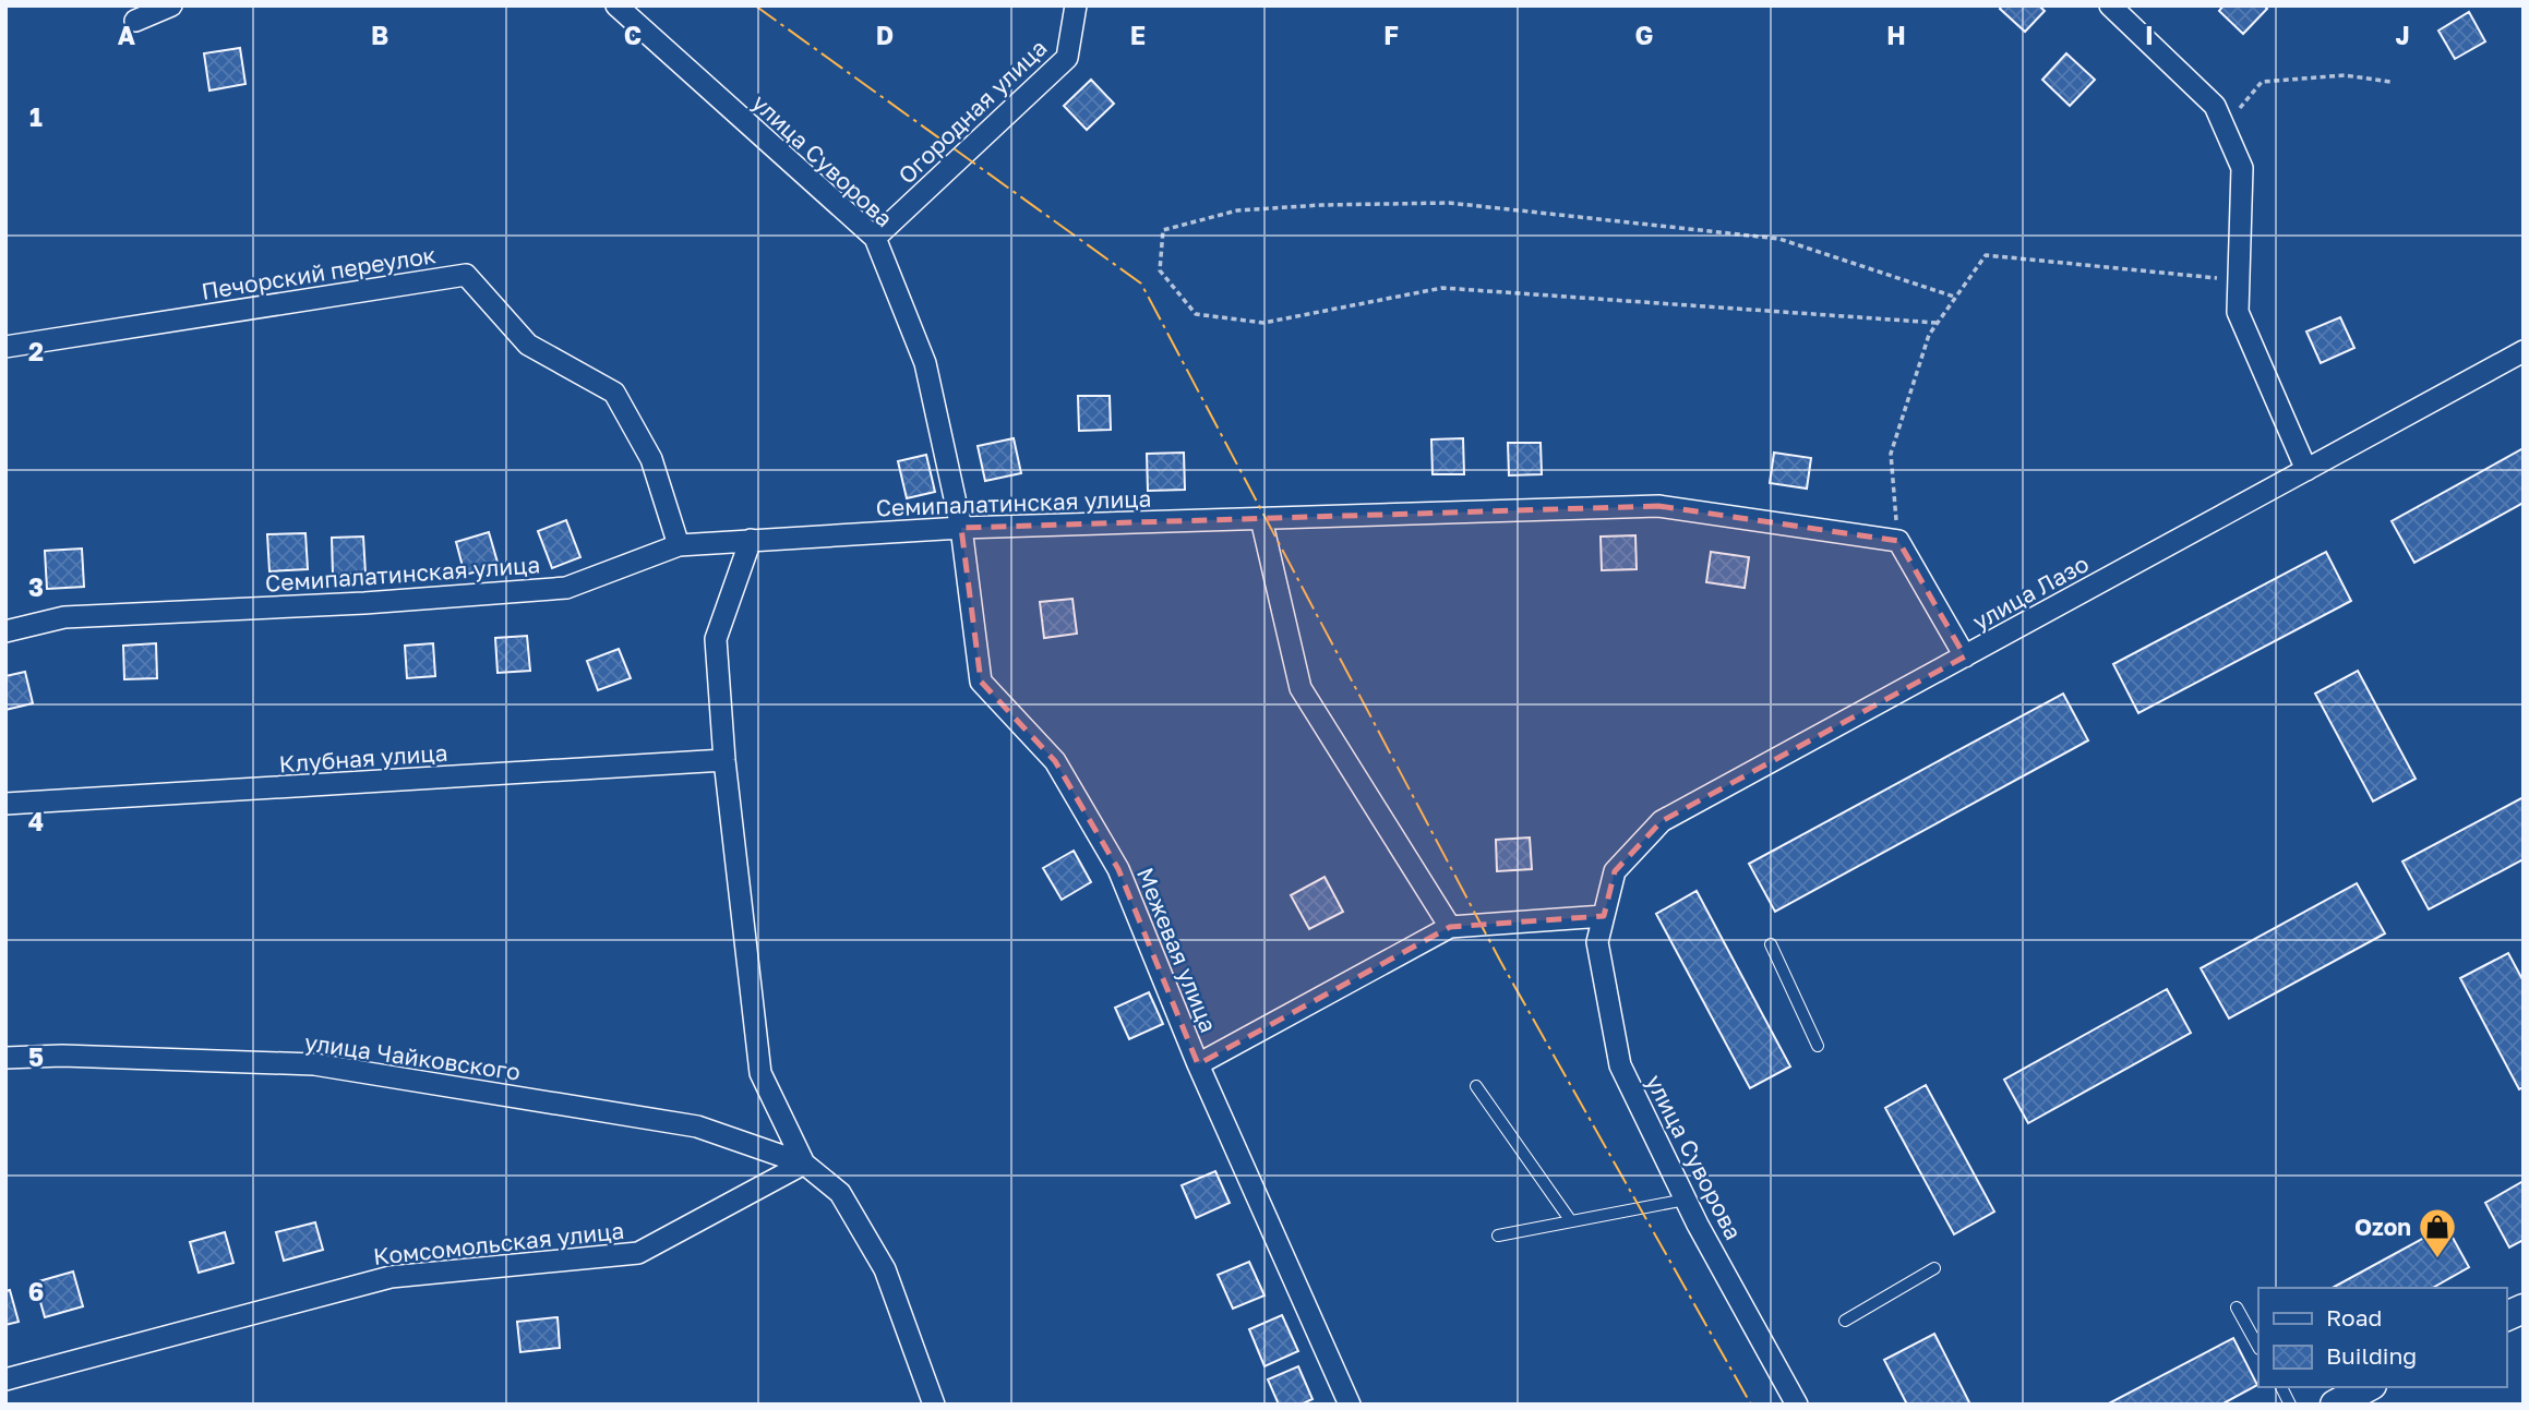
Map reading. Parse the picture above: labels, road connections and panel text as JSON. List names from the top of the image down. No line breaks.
{"streets":{"street":["Огородная улица","улица Суворова","Печорский переулок","Семипалатинская улица","улица Лазо","Клубная улица","Межевая улица","улица Чайковского","Комсомольская улица"]},"crossings":[["Огородная улица","улица Суворова"],["улица Суворова","Семипалатинская улица"],["улица Суворова","улица Лазо"],["улица Суворова","Межевая улица"],["Печорский переулок","Семипалатинская улица"],["Семипалатинская улица","Межевая улица"],["улица Чайковского","Комсомольская улица"]],"places":{"shop":["Ozon"]},"legend":["Road","Building"],"grid":{"columns":["A","B","C","D","E","F","G","H","I","J"],"rows":["1","2","3","4","5","6"]}}
